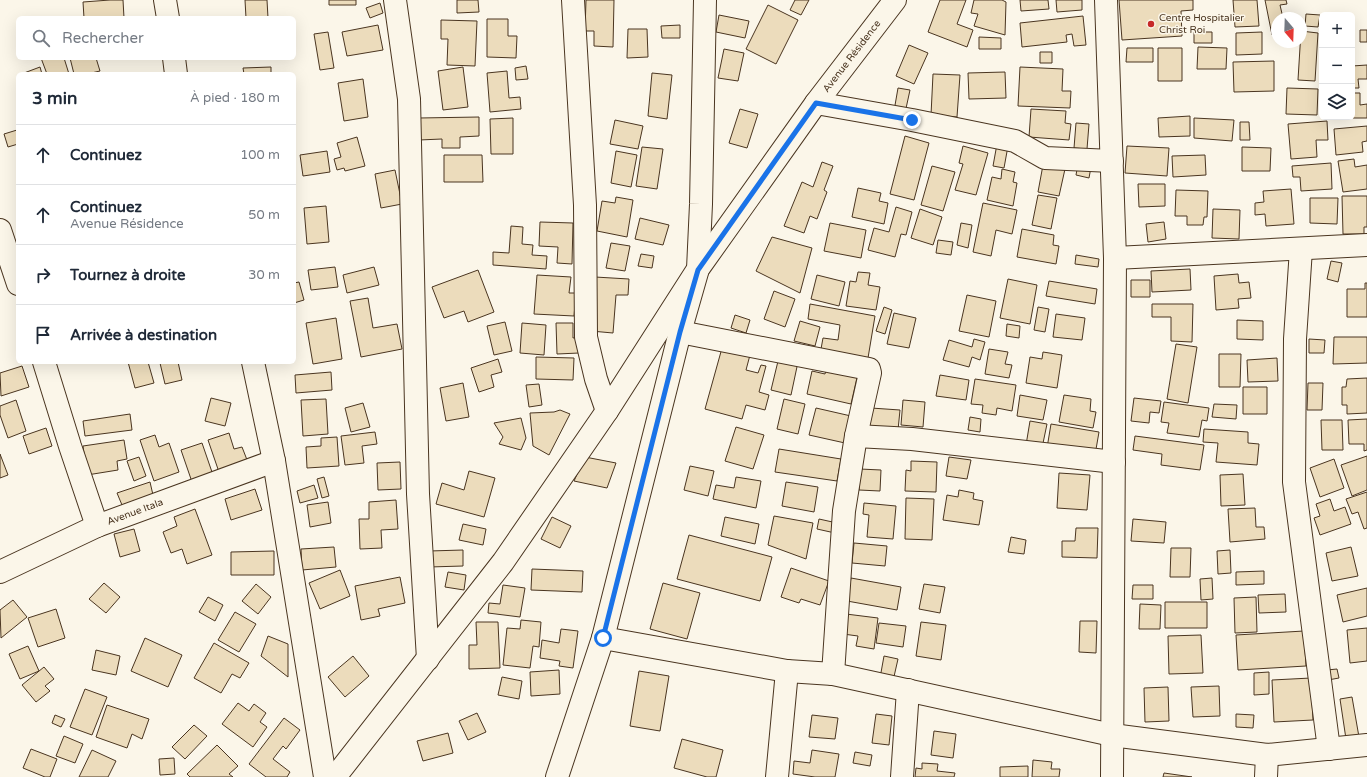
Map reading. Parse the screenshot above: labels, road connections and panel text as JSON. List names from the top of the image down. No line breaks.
{"streets":{"street":["Avenue Résidence","Avenue Itala"]},"places":["Centre Hospitalier Christ Roi"],"north":"bottom","page":{"map_buttons":["+","−"],"search":"Rechercher","heading":["3 min","À pied · 180 m"],"list":[["Continuez","100 m"],["Continuez","Avenue Résidence","50 m"],["Tournez à droite","30 m"],"Arrivée à destination"]}}
